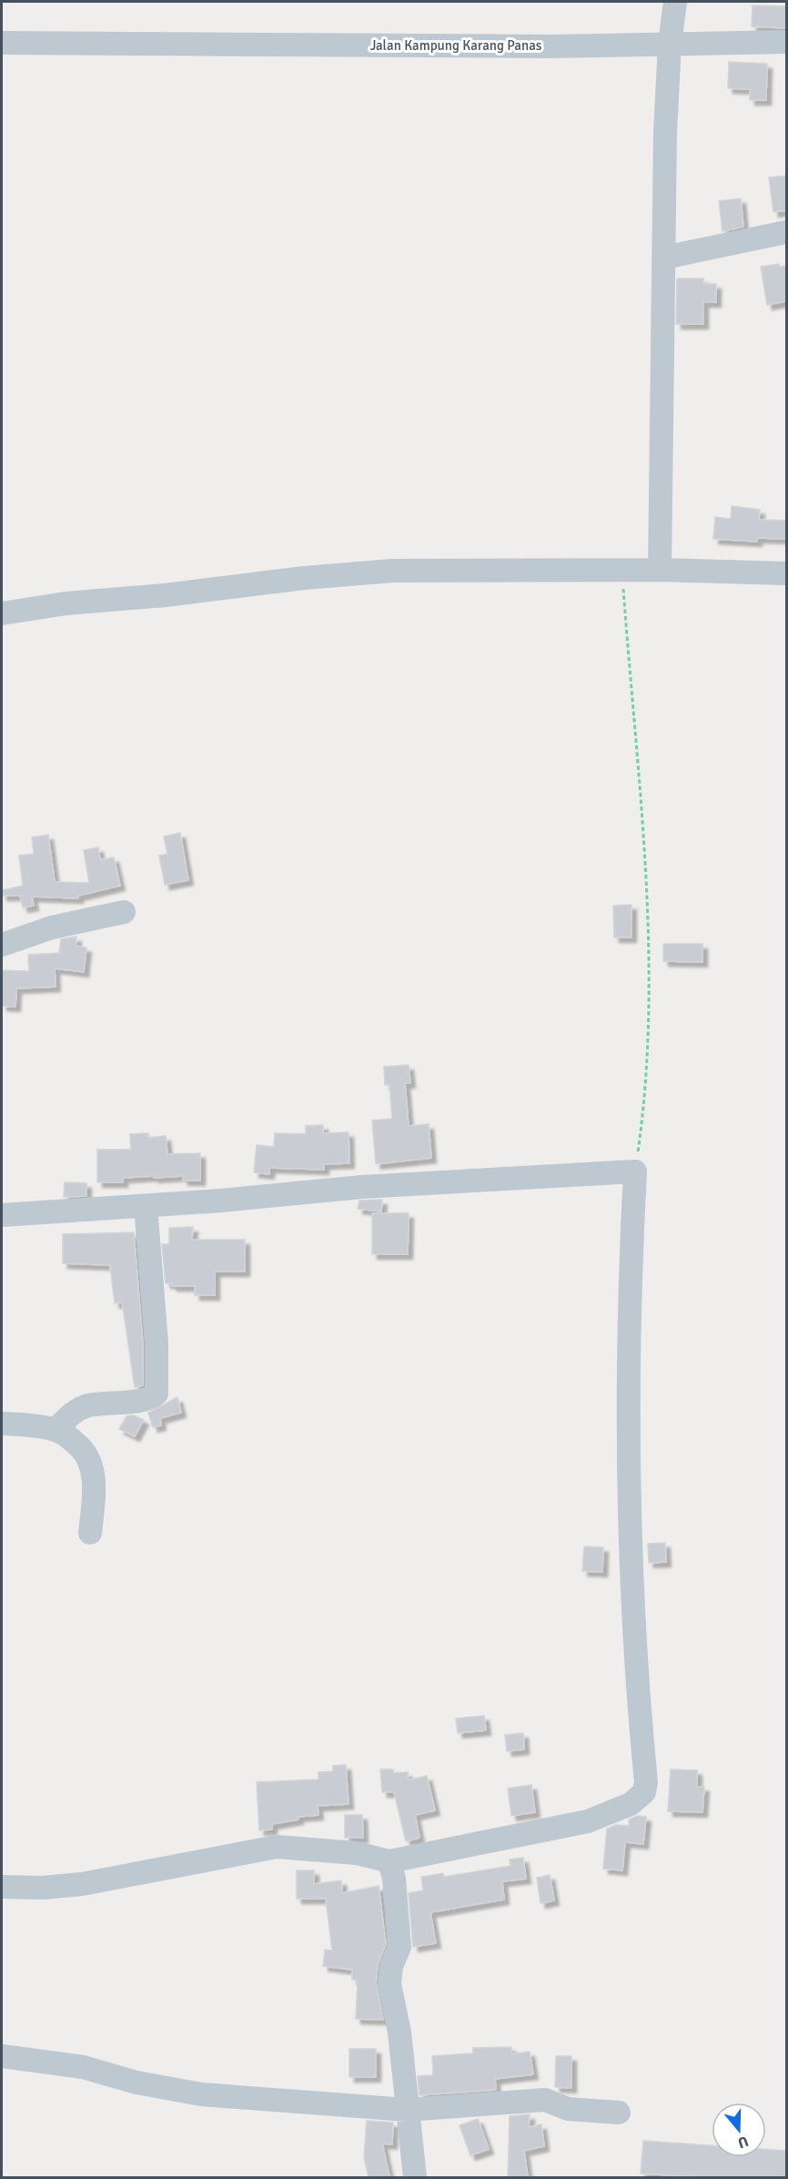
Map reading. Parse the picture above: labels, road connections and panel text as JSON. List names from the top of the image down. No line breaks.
{"streets":{"street":["Jalan Kampung Karang Panas"]},"north":"bottom"}
